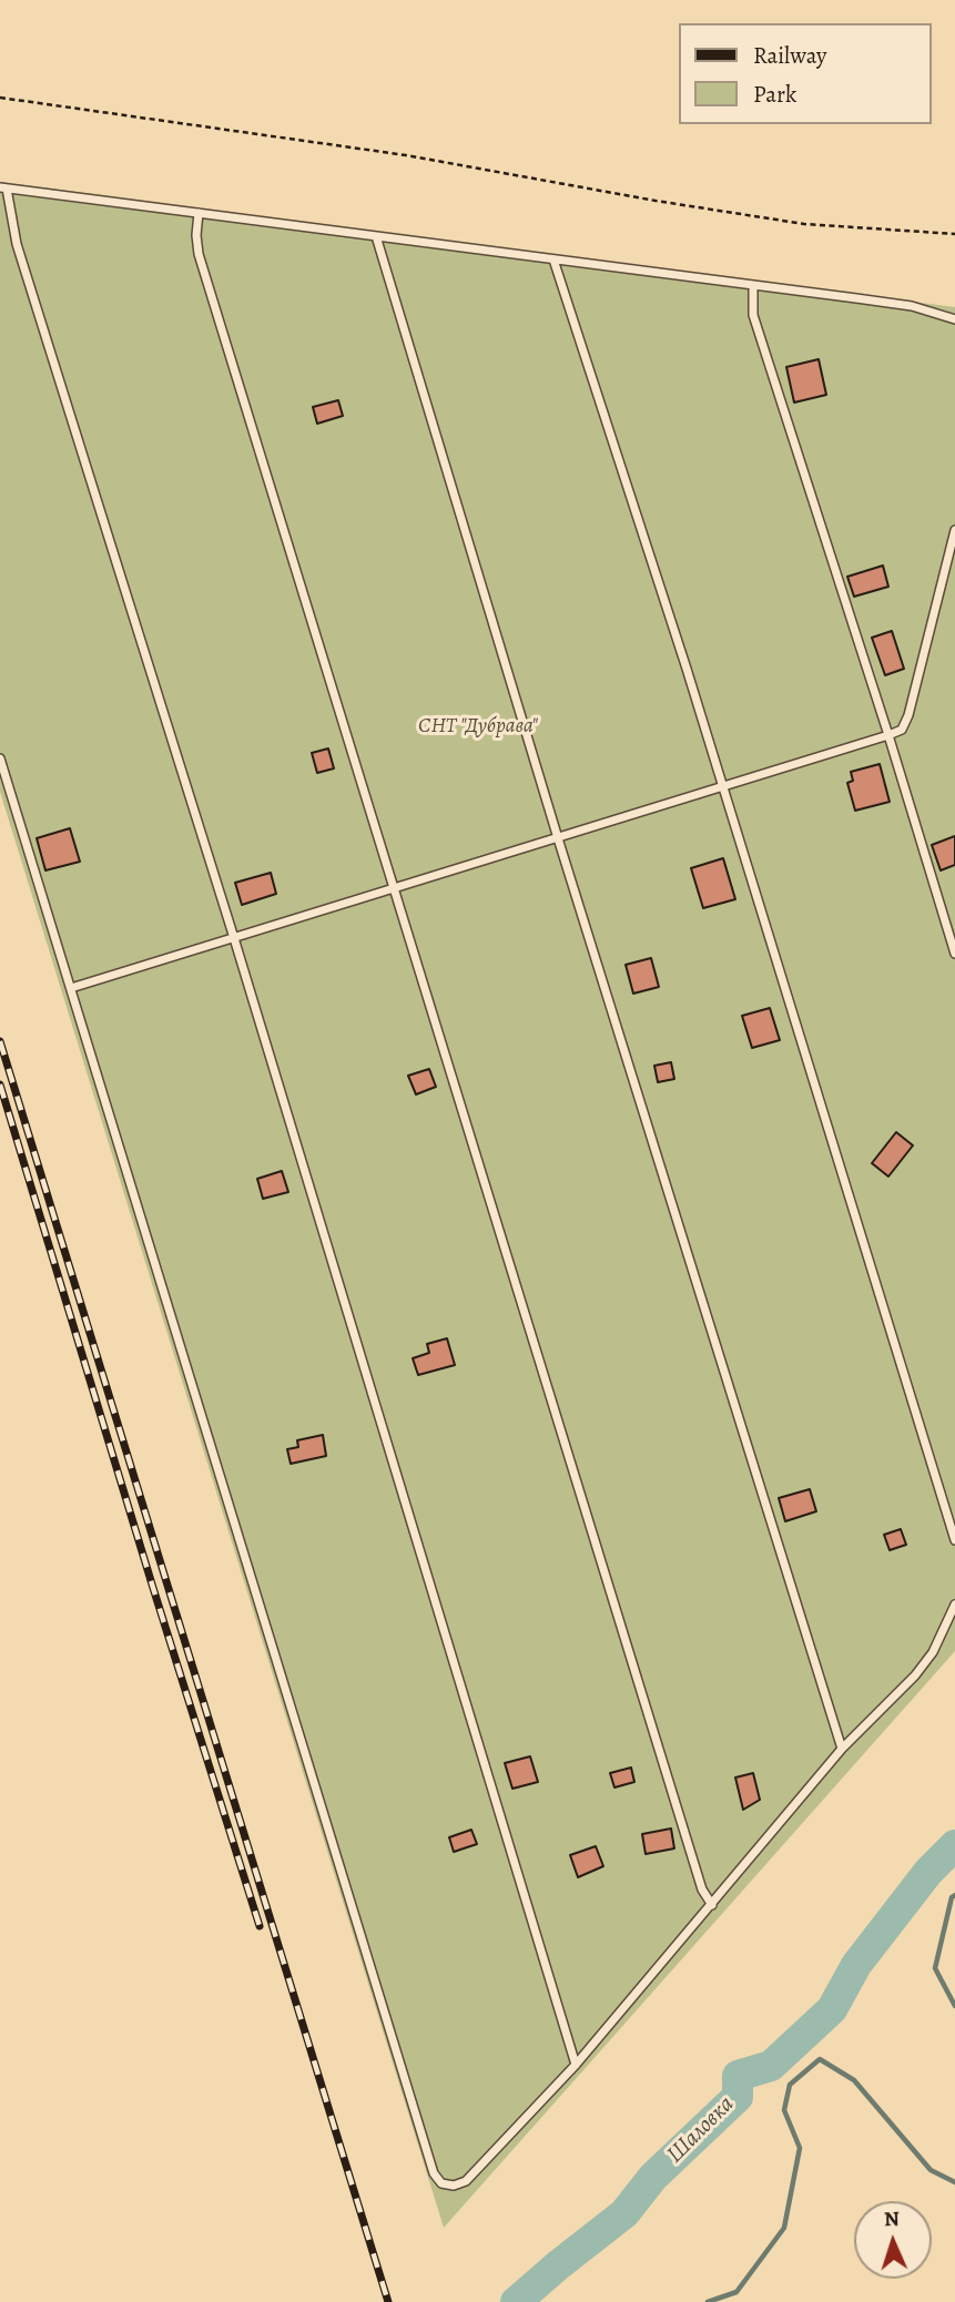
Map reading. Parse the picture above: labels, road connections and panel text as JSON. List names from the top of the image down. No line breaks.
{"water":["Шаловка"],"parks":["СНТ \"Дубрава\""],"legend":["Railway","Park"],"north":"top"}
